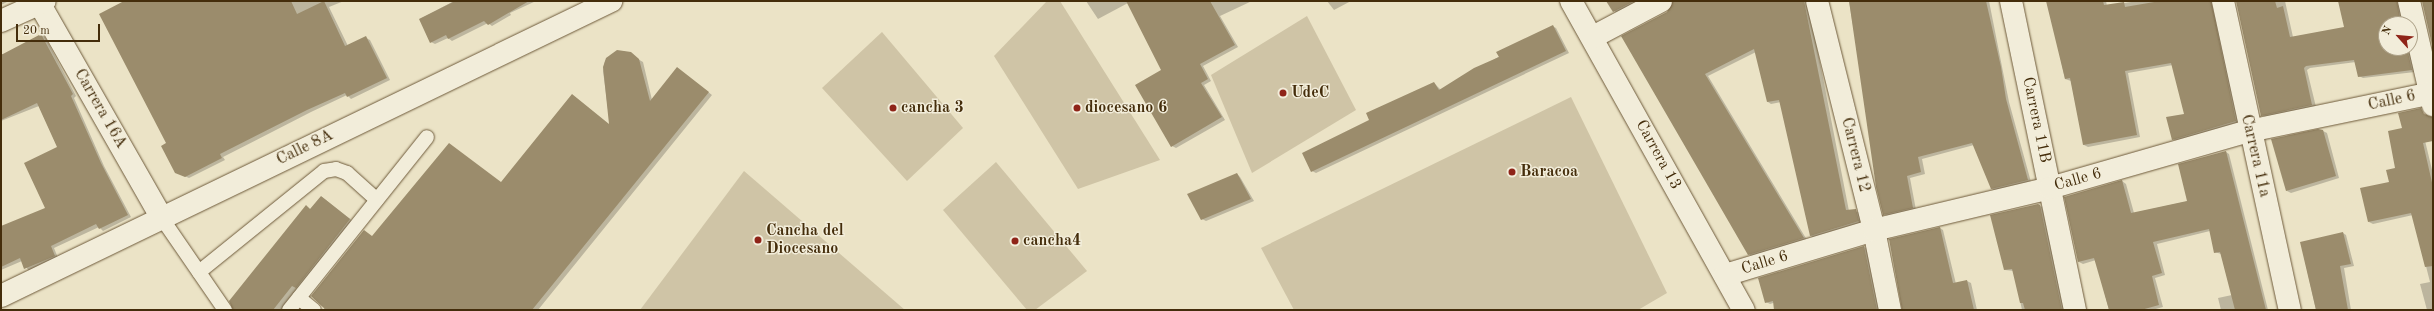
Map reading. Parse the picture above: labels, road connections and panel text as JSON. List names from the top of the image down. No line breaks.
{"streets":{"street":["Calle 6","Carrera 16A","Carrera 11B","Calle 8A","Carrera 13","Carrera 12","Carrera 11a"]},"crossings":[["Calle 6","Carrera 11B"],["Calle 6","Carrera 13"],["Calle 6","Carrera 12"],["Calle 6","Carrera 11a"],["Carrera 16A","Calle 8A"]],"places":["UdeC","cancha 3","diocesano 6","Baracoa","Cancha del Diocesano","cancha4"],"scale_bar":"20 m","north":"top left"}
